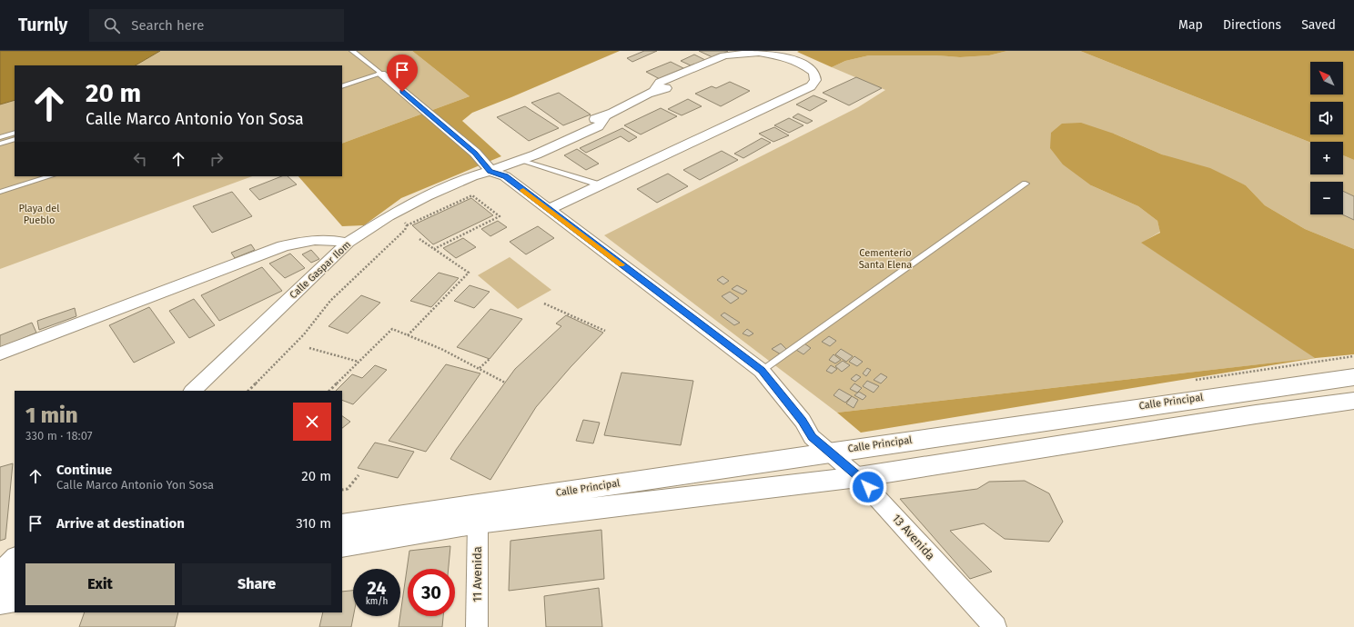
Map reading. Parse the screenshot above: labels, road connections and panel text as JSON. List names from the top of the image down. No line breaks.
{"streets":{"main road":["Calle Principal"],"street":["Calle Gaspar Ilom","13 Avenida","11 Avenida"]},"crossings":[["Calle Gaspar Ilom","13 Avenida"],["Calle Principal","13 Avenida"],["Calle Principal","11 Avenida"]],"parks":["Playa del Pueblo","Cementerio Santa Elena"],"north":"top left","page":{"header":"Turnly","search":"Search here","nav":["Map","Directions","Saved"],"map_buttons":["+","−"],"turn":["20 m","Calle Marco Antonio Yon Sosa"],"heading":["1 min","330 m · 18:07"],"list":[{"name":"Continue","note":"Calle Marco Antonio Yon Sosa","value":"20 m"},{"name":"Arrive at destination","value":"310 m"}],"buttons":["Exit","Share"],"speed":"24 km/h","limit":"30"}}
